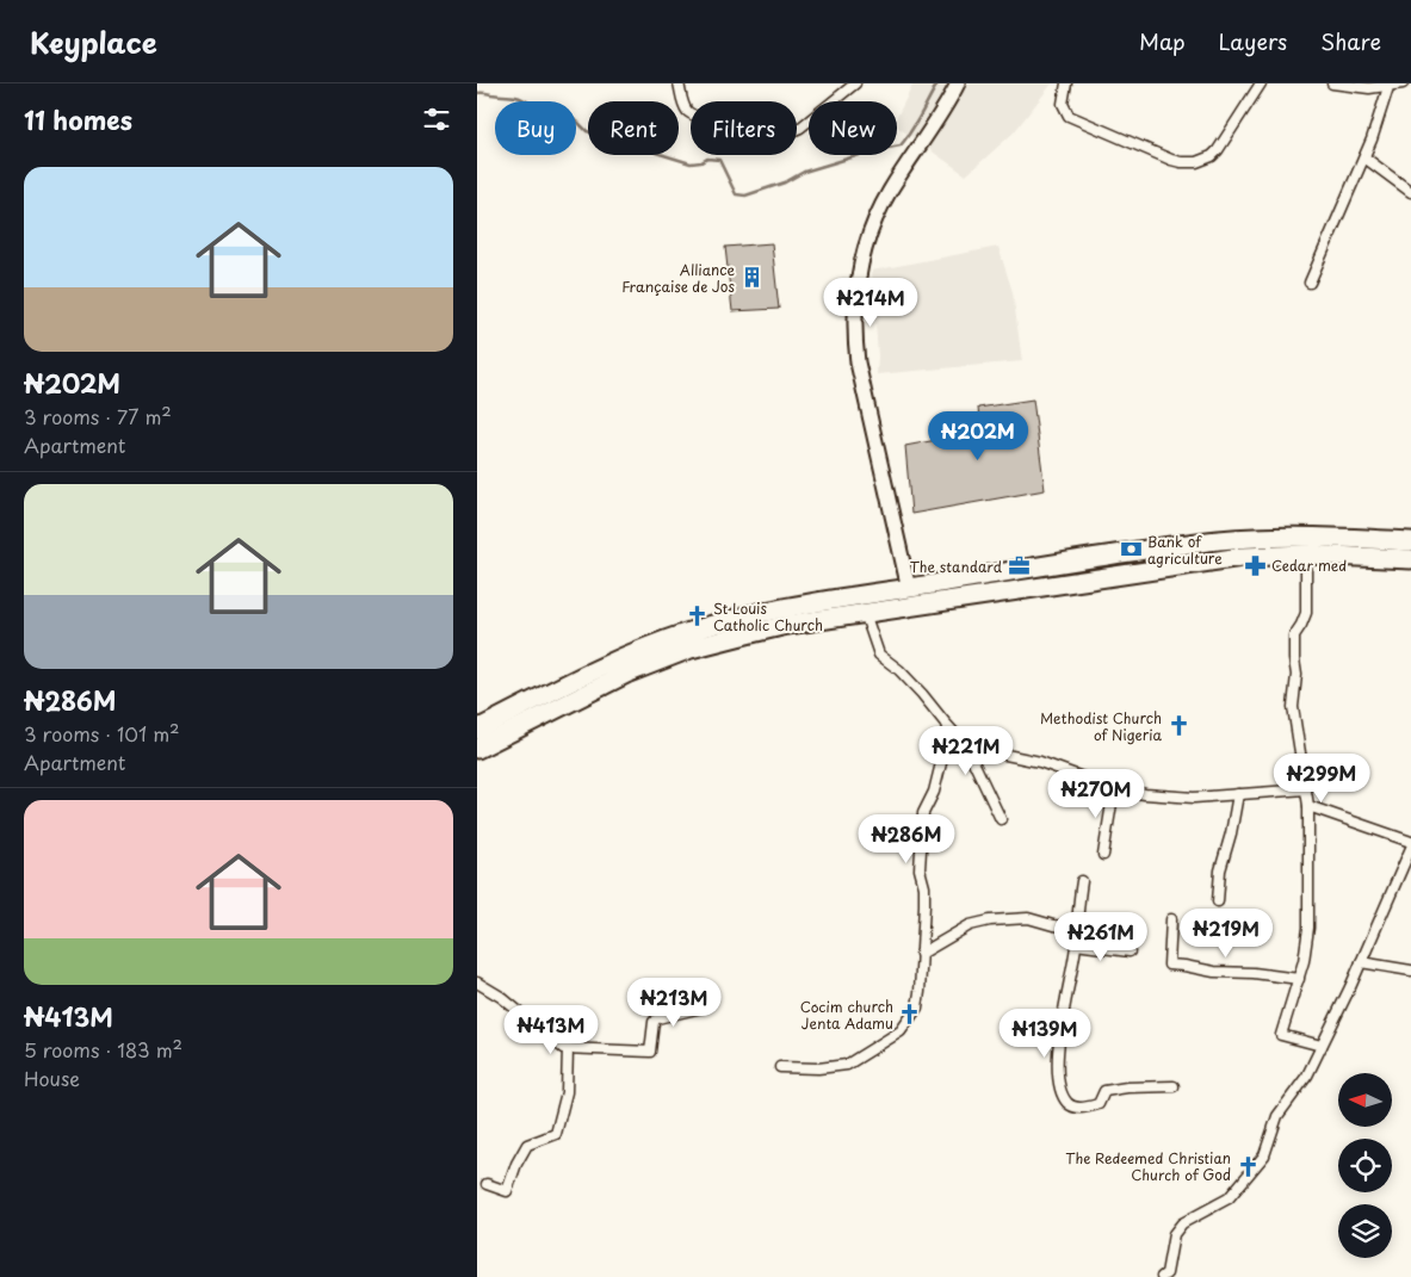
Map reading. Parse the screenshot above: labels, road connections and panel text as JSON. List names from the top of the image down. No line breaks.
{"places":{"building":["Alliance Française de Jos"],"bank":["Bank of agriculture"],"pharmacy":["Cedar med"],"office":["The standard"],"church":["St Louis Catholic Church","Methodist Church of Nigeria","Cocim church Jenta Adamu","The Redeemed Christian Church of God"]},"north":"left","page":{"header":"Keyplace","nav":["Map","Layers","Share"],"heading":"11 homes","chip":["Buy","Rent","Filters","New"],"list":[{"name":"₦202M","note":"3 rooms · 77 m² · Apartment"},{"name":"₦286M","note":"3 rooms · 101 m² · Apartment"},{"name":"₦413M","note":"5 rooms · 183 m² · House"}],"price":["₦214M","₦202M","₦221M","₦299M","₦270M","₦286M","₦219M","₦261M","₦213M","₦413M","₦139M"]}}
